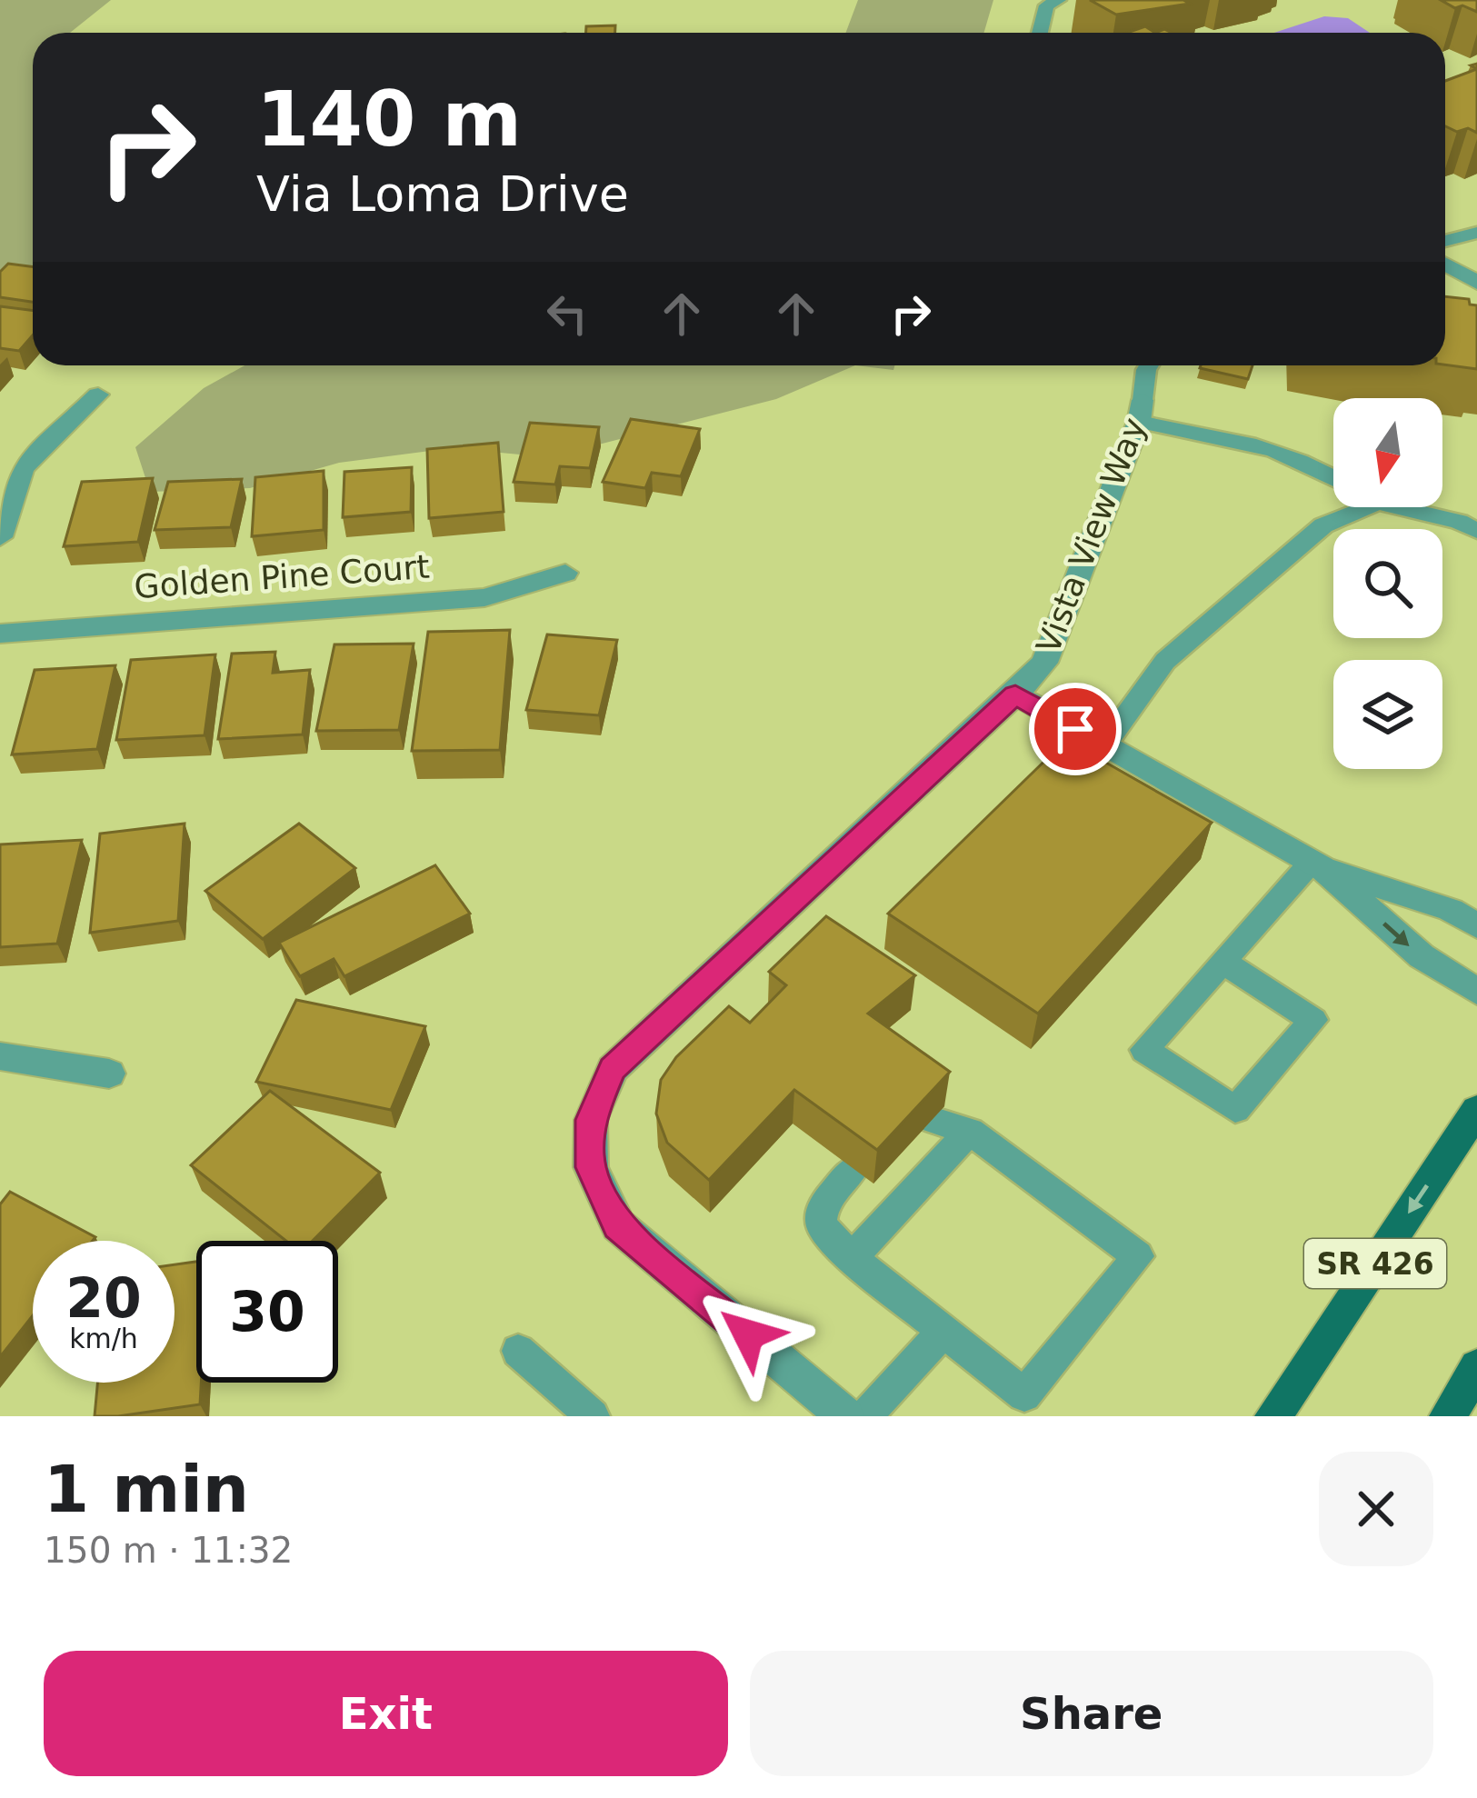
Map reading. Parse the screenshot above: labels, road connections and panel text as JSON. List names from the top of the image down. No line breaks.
{"streets":{"main road":["SR 426"],"street":["Vista View Way","Golden Pine Court"]},"north":"bottom","page":{"turn":["140 m","Via Loma Drive"],"speed":"20 km/h","limit":"30","heading":["1 min","150 m · 11:32"],"buttons":["Exit","Share"]}}
